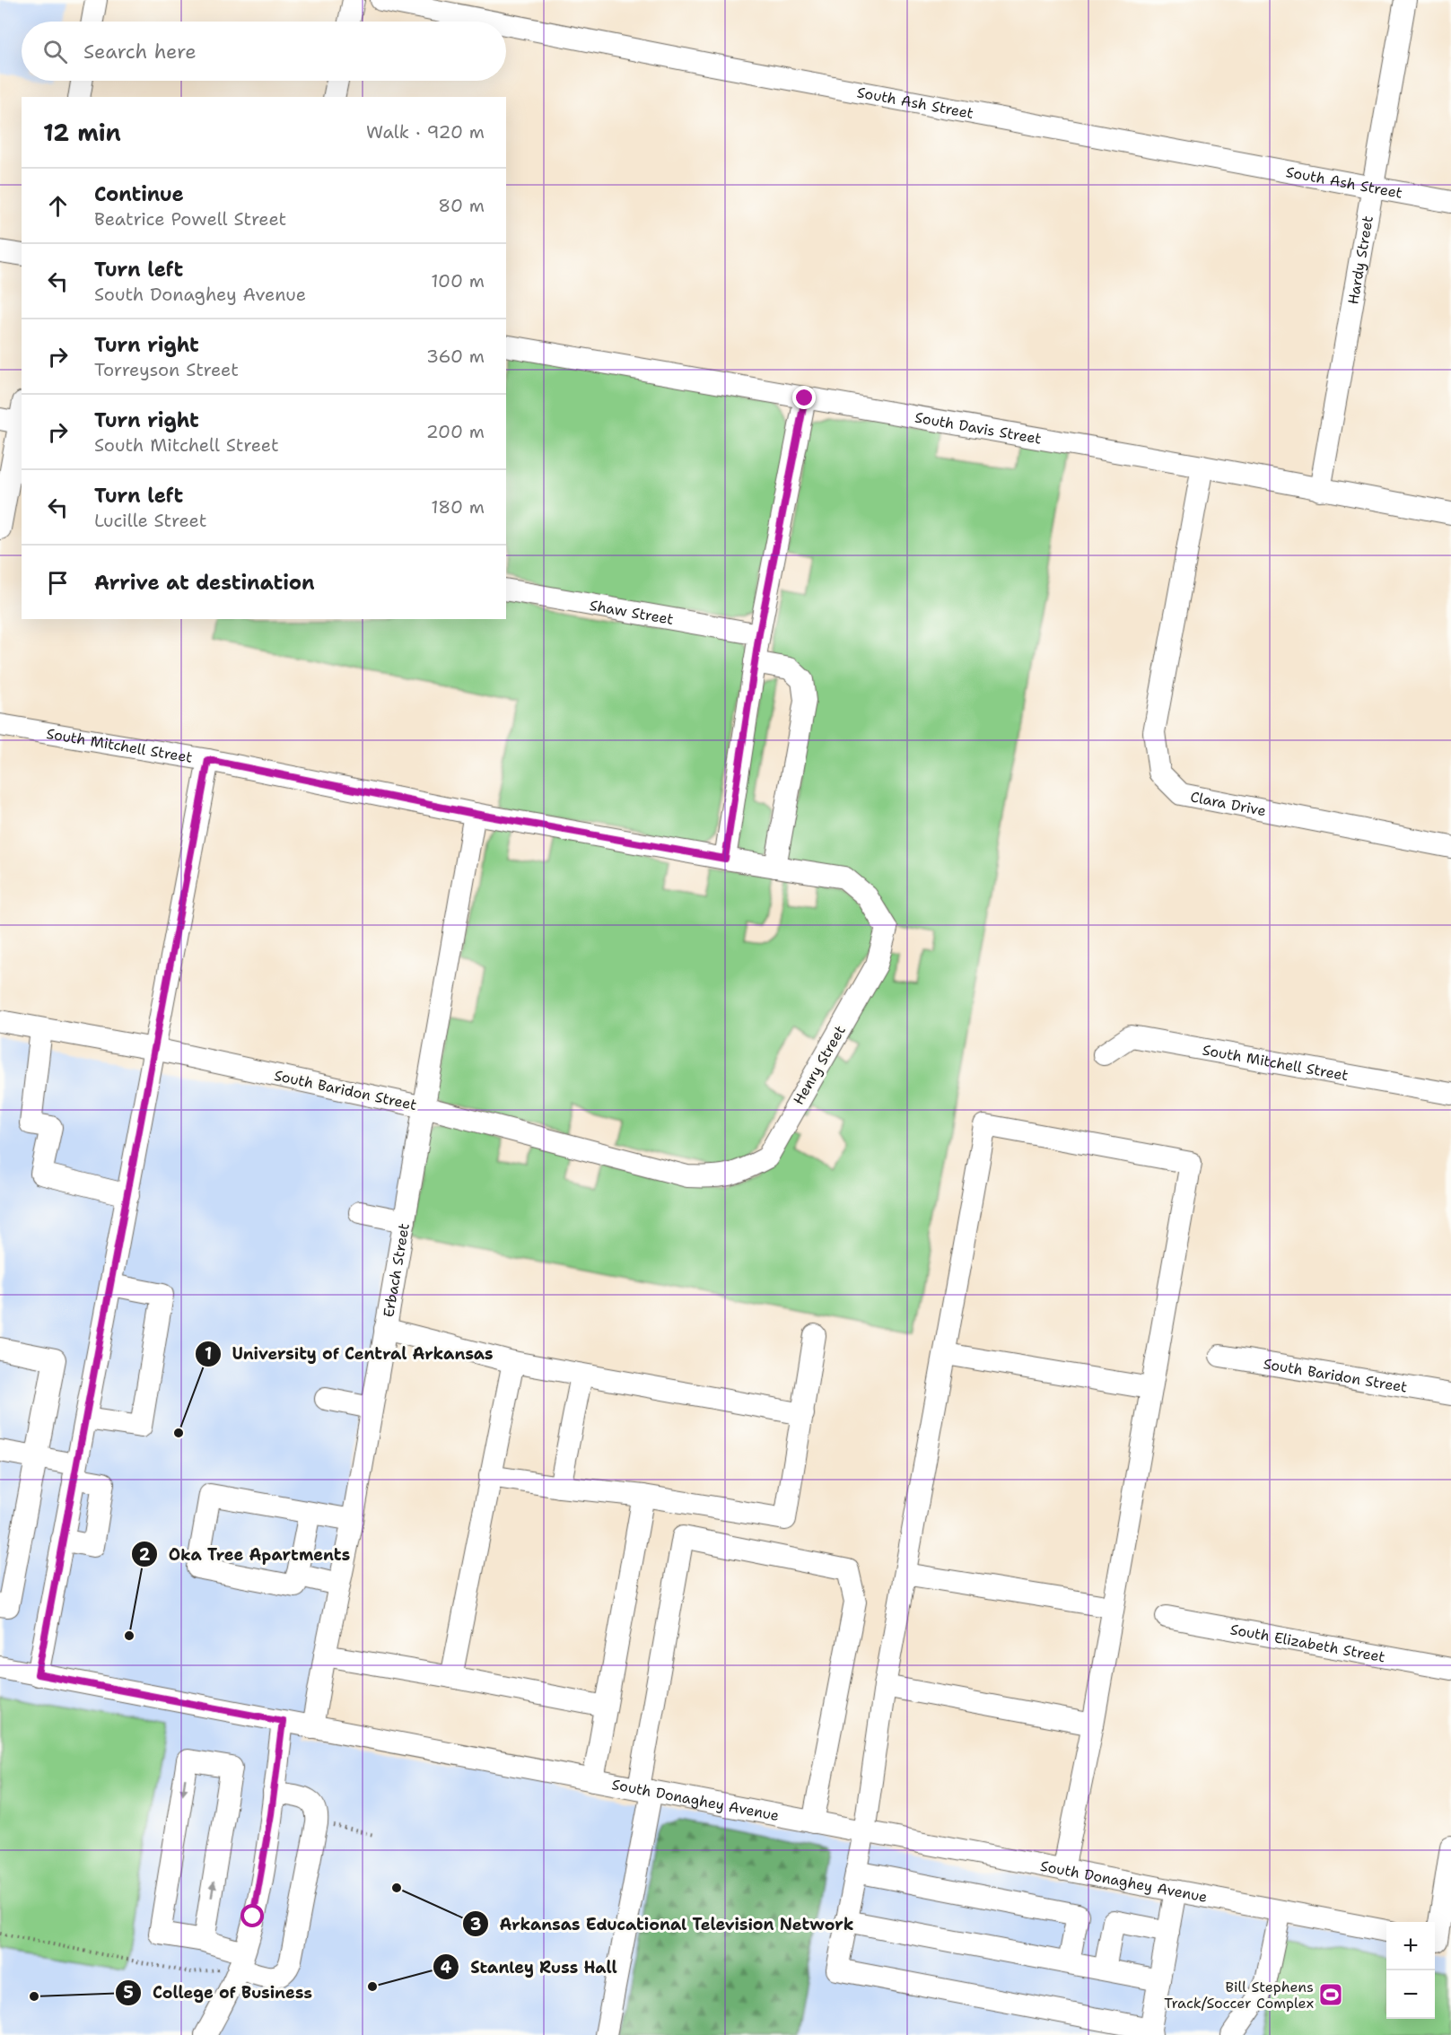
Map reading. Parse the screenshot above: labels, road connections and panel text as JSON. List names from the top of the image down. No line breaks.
{"streets":{"street":["South Ash Street","Hardy Street","South Davis Street","Shaw Street","South Mitchell Street","Clara Drive","Henry Street","South Baridon Street","Erbach Street","South Elizabeth Street","South Donaghey Avenue"]},"crossings":[["South Ash Street","Hardy Street"],["Hardy Street","South Davis Street"],["South Davis Street","Clara Drive"],["South Mitchell Street","Henry Street"],["South Mitchell Street","Erbach Street"],["Henry Street","South Baridon Street"],["South Baridon Street","Erbach Street"],["Erbach Street","South Donaghey Avenue"]],"places":{"other":["University of Central Arkansas","Oka Tree Apartments","Arkansas Educational Television Network","Stanley Russ Hall","College of Business"],"sports":["Bill Stephens Track/Soccer Complex"]},"page":{"search":"Search here","heading":["12 min","Walk · 920 m"],"list":[["Continue","Beatrice Powell Street","80 m"],["Turn left","South Donaghey Avenue","100 m"],["Turn right","Torreyson Street","360 m"],["Turn right","South Mitchell Street","200 m"],["Turn left","Lucille Street","180 m"],"Arrive at destination"],"map_buttons":["+","−"]}}
